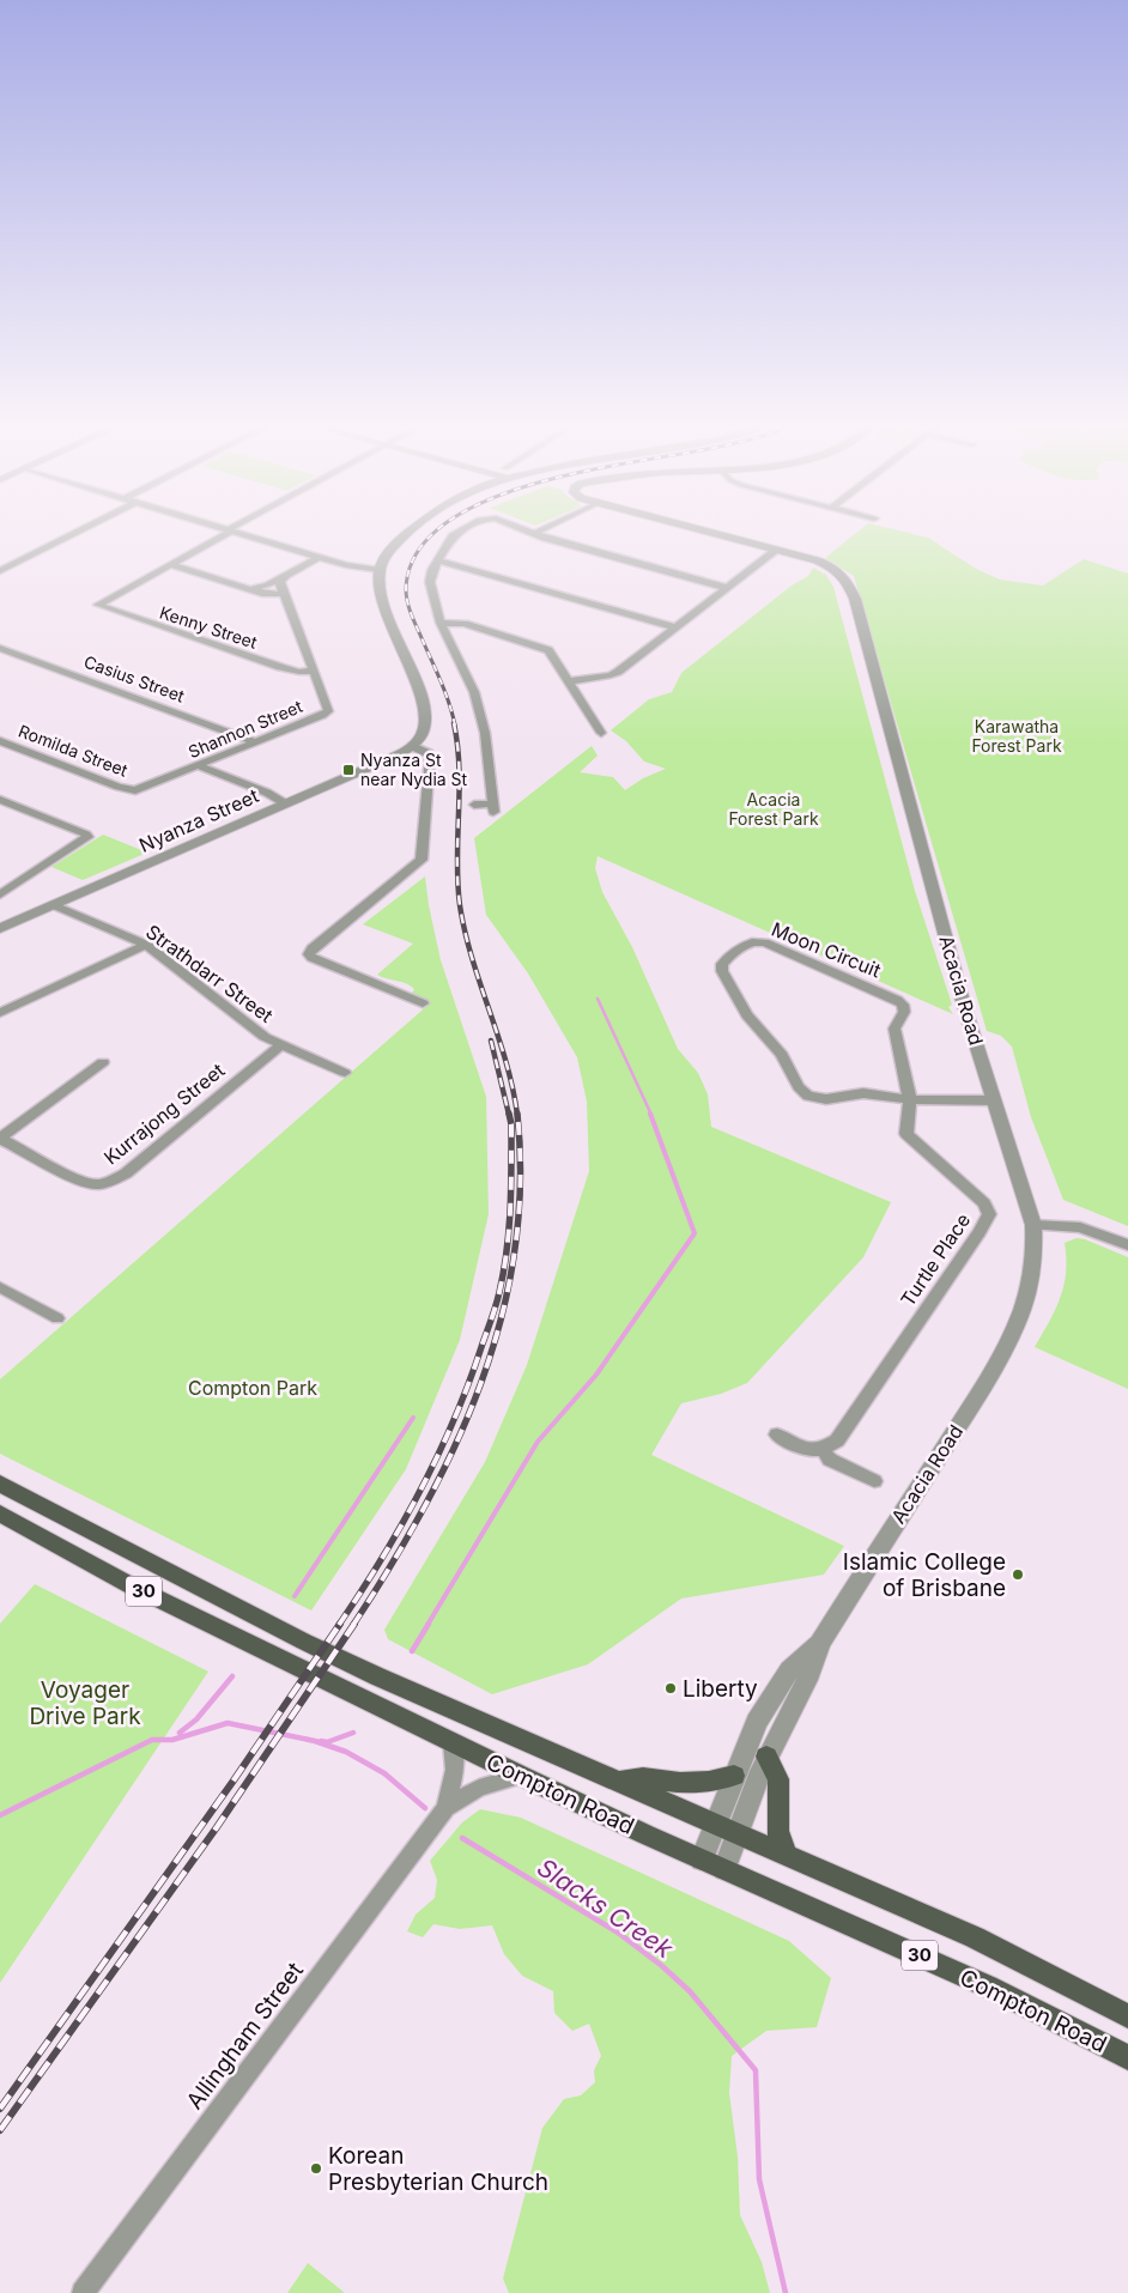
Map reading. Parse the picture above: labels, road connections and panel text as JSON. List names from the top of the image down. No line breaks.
{"streets":{"main road":["30","Compton Road"],"street":["Kenny Street","Casius Street","Shannon Street","Romilda Street","Nyanza Street","Moon Circuit","Strathdarr Street","Acacia Road","Kurrajong Street","Turtle Place","Allingham Street"]},"crossings":[["Kenny Street","Shannon Street"],["Casius Street","Shannon Street"],["Shannon Street","Romilda Street"],["Nyanza Street","Strathdarr Street"],["Moon Circuit","Acacia Road"],["Moon Circuit","Turtle Place"],["Strathdarr Street","Kurrajong Street"],["Acacia Road","Compton Road"],["Compton Road","Allingham Street"]],"water":["Slacks Creek"],"parks":["Karawatha Forest Park","Acacia Forest Park","Compton Park","Voyager Drive Park"],"places":{"transit":["Nyanza St near Nydia St"],"other":["Islamic College of Brisbane","Liberty","Korean Presbyterian Church"]}}
